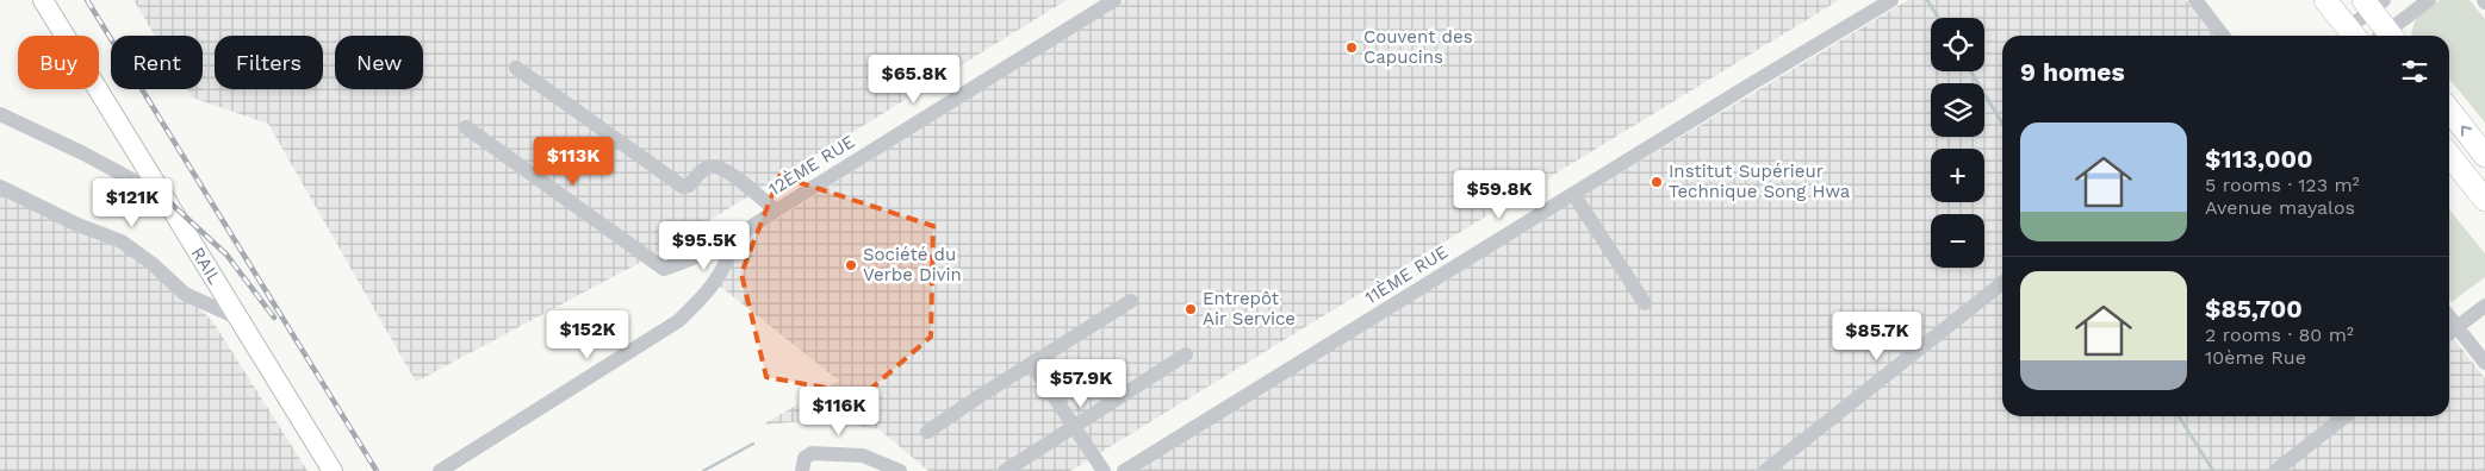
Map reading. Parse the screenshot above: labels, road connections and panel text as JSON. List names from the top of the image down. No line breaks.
{"streets":{"main road":["RAIL"],"street":["12ÈME RUE","11ÈME RUE"]},"places":["Couvent des Capucins","Institut Supérieur Technique Song Hwa","Société du Verbe Divin","Entrepôt Air Service"],"page":{"map_buttons":["+","−"],"chip":["Buy","Rent","Filters","New"],"heading":"9 homes","price":["$65.8K","$113K","$59.8K","$121K","$95.5K","$152K","$85.7K","$57.9K","$116K"],"list":[{"name":"$113,000","note":"5 rooms · 123 m² · Avenue mayalos"},{"name":"$85,700","note":"2 rooms · 80 m² · 10ème Rue"}]}}
